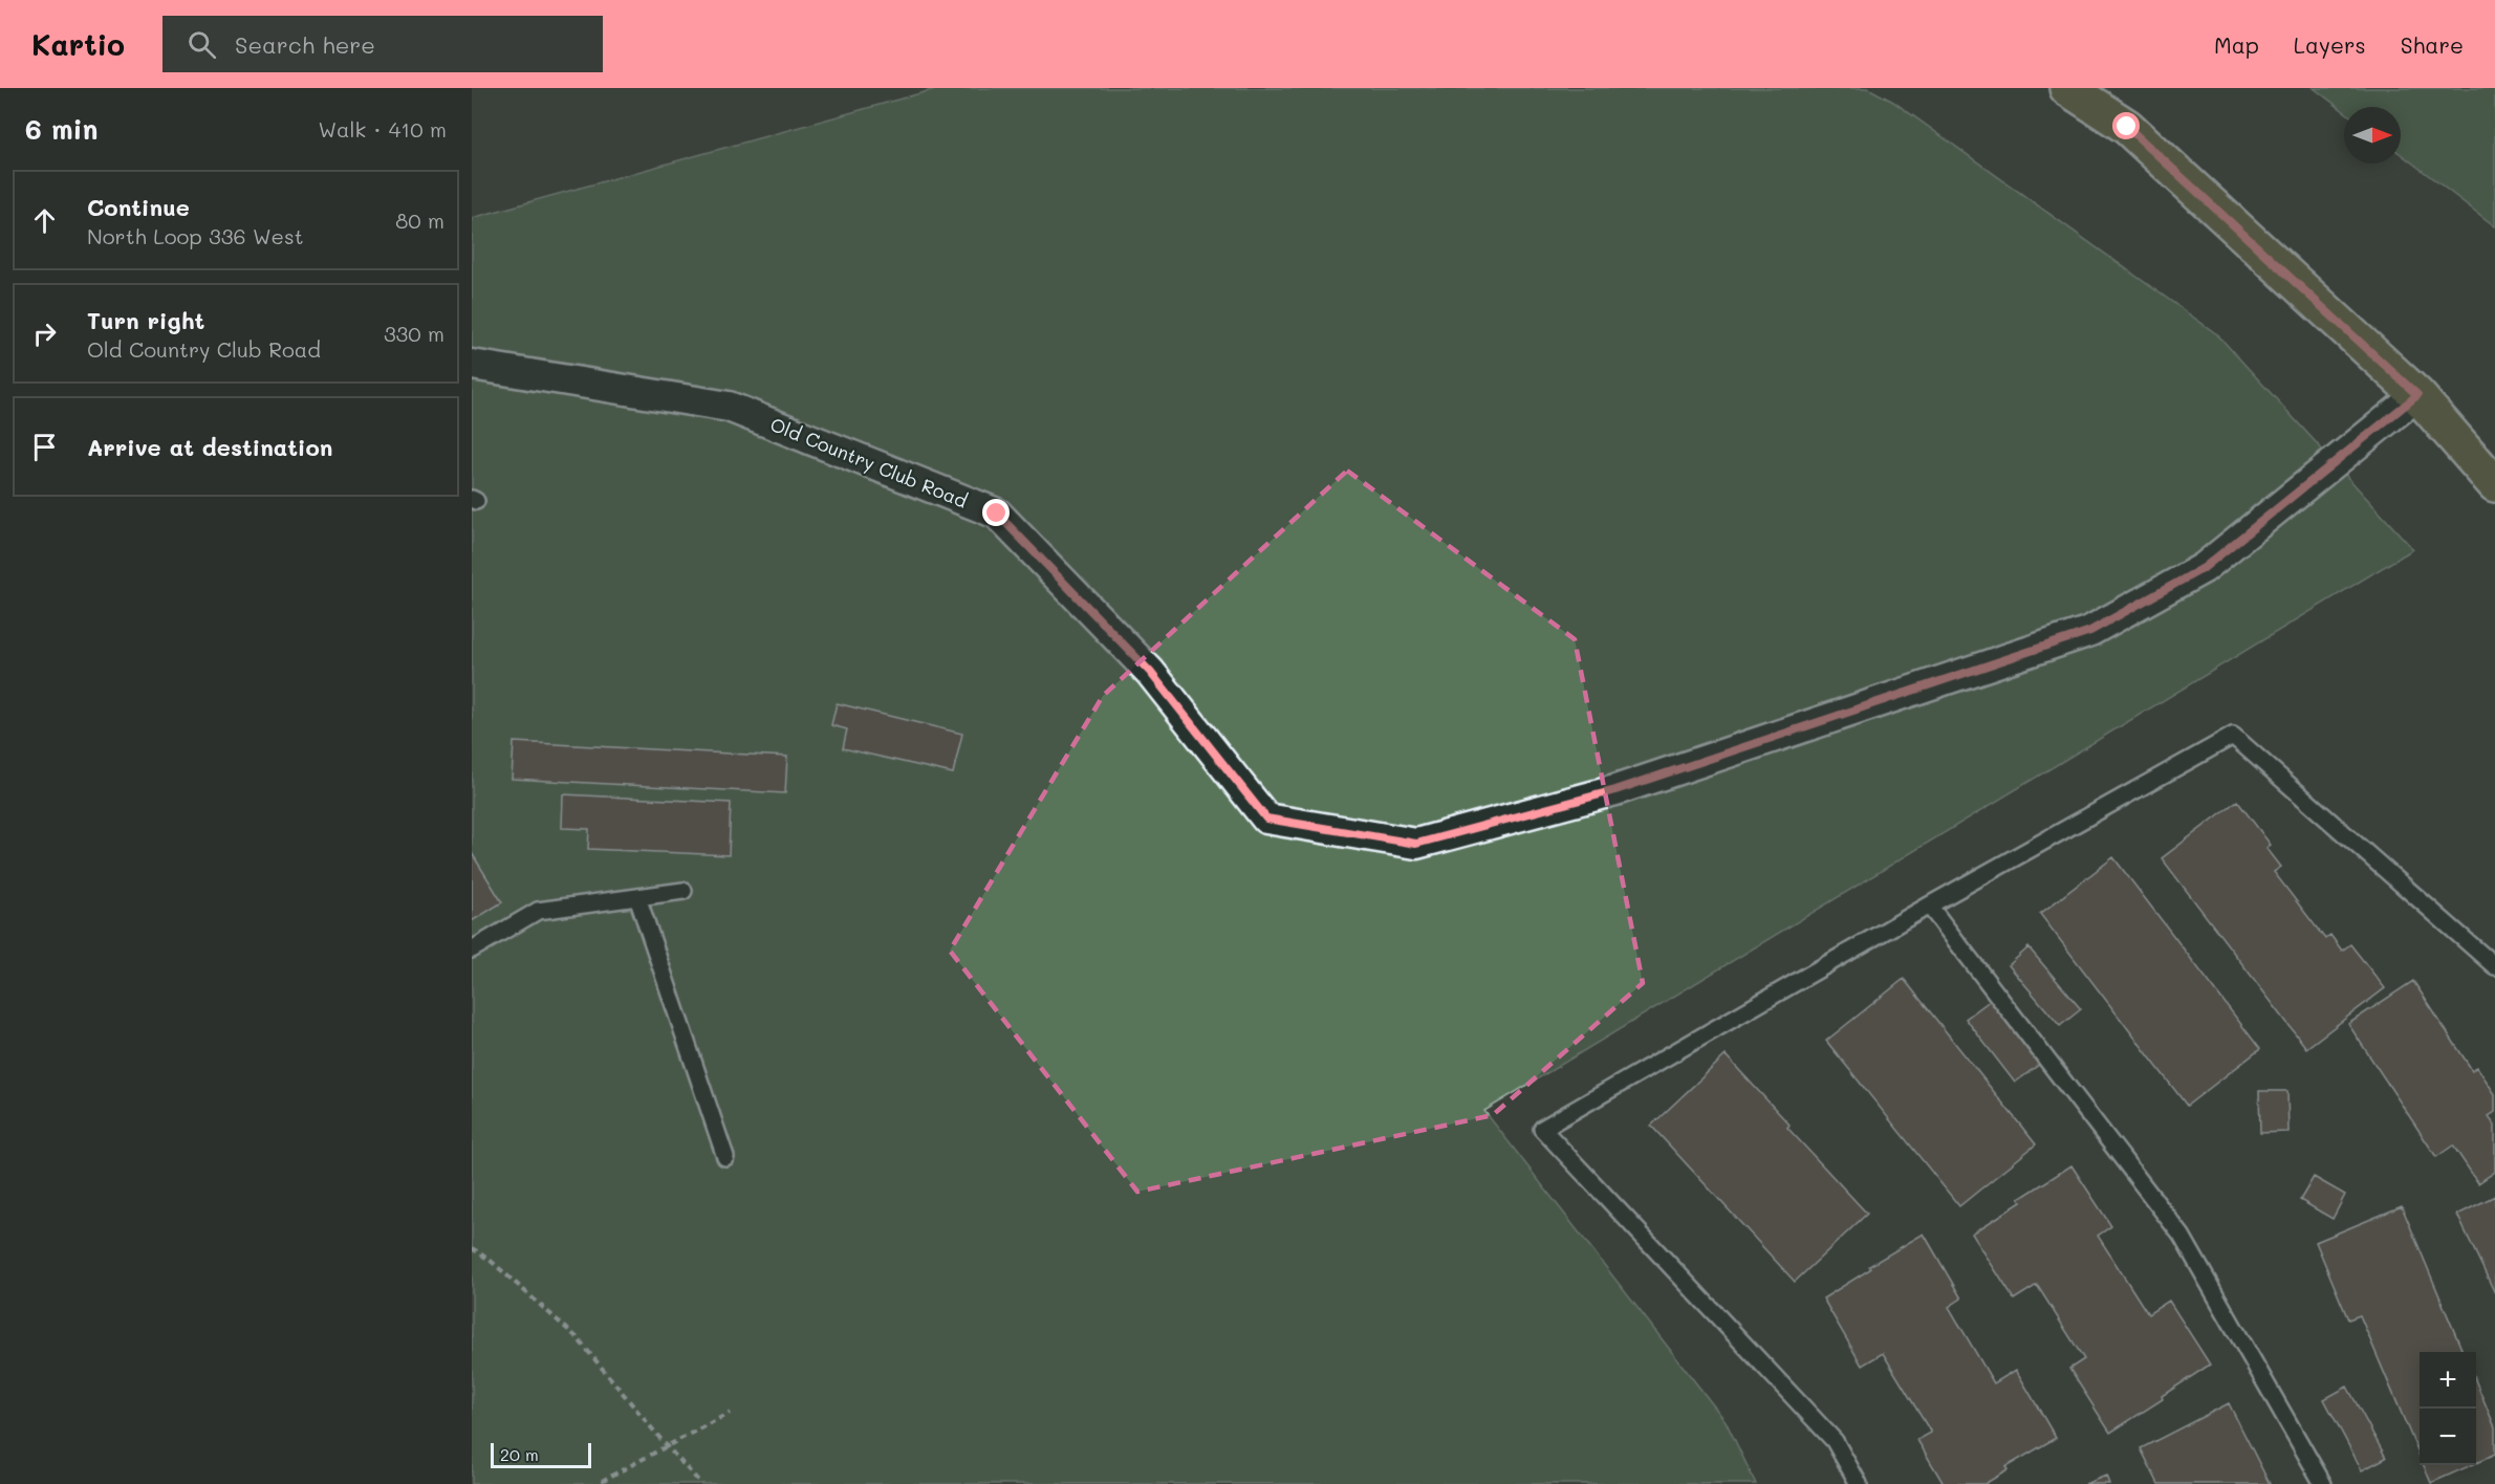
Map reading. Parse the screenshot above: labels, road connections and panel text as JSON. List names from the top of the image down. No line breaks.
{"streets":{"street":["Old Country Club Road"]},"scale_bar":"20 m","north":"right","page":{"header":"Kartio","search":"Search here","nav":["Map","Layers","Share"],"heading":["6 min","Walk · 410 m"],"list":[["Continue","North Loop 336 West","80 m"],["Turn right","Old Country Club Road","330 m"],"Arrive at destination"],"map_buttons":["+","−"],"scale":"20 m"}}
